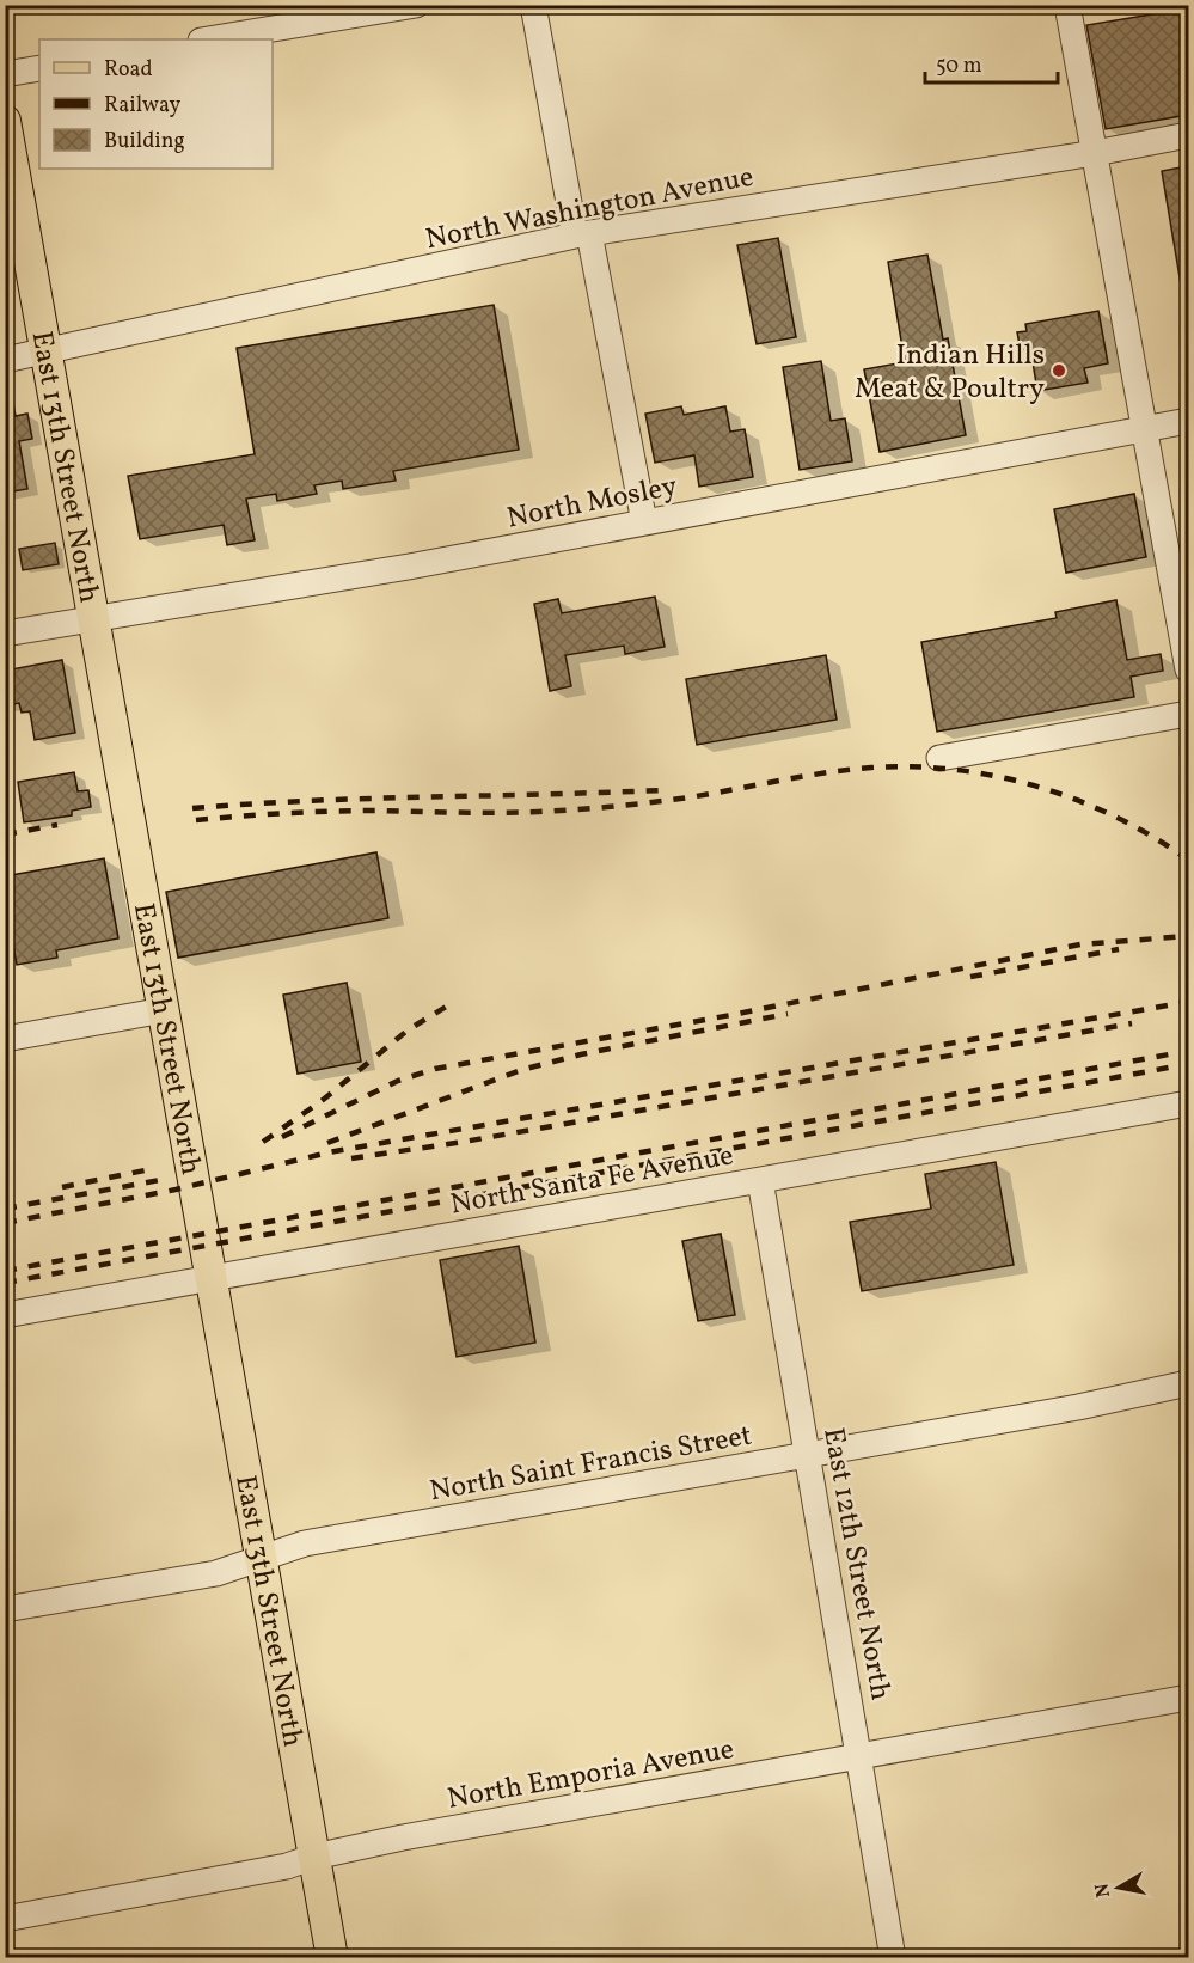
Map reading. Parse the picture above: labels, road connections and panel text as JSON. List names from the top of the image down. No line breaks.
{"streets":{"main road":["East 13th Street North"],"street":["North Washington Avenue","North Mosley","North Santa Fe Avenue","North Saint Francis Street","East 12th Street North","North Emporia Avenue"]},"crossings":[["North Washington Avenue","East 13th Street North"],["East 13th Street North","North Mosley"],["East 13th Street North","North Santa Fe Avenue"],["East 13th Street North","North Saint Francis Street"],["East 13th Street North","North Emporia Avenue"],["North Santa Fe Avenue","East 12th Street North"],["North Saint Francis Street","East 12th Street North"],["East 12th Street North","North Emporia Avenue"]],"places":["Indian Hills Meat & Poultry"],"legend":["Road","Railway","Building"],"scale_bar":"50 m","north":"left"}
